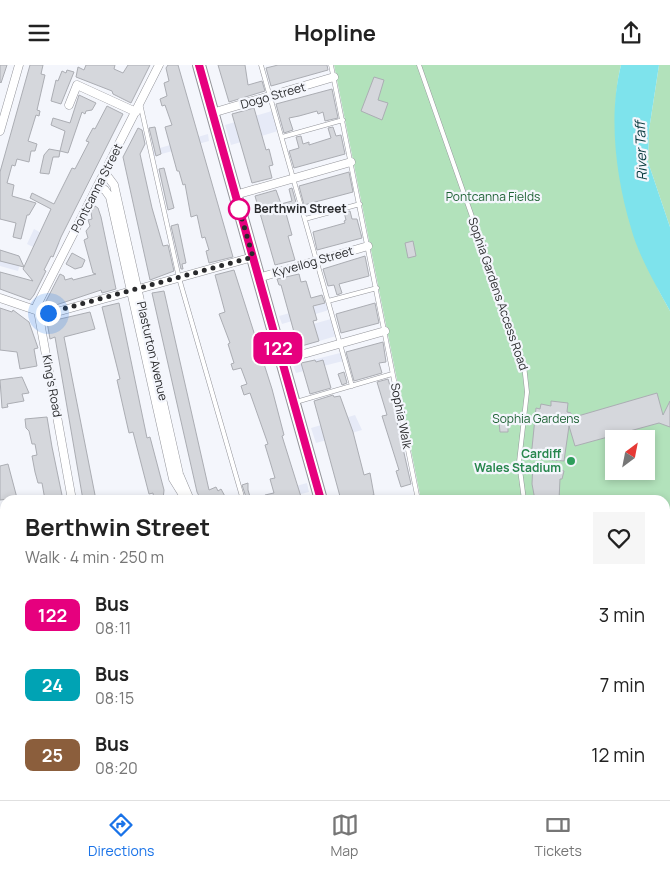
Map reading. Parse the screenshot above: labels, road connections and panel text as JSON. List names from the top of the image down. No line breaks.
{"streets":{"street":["Dogo Street","Pontcanna Street","Kyveilog Street","Plasturton Avenue","King's Road"],"lane":["Sophia Gardens Access Road","Sophia Walk"]},"crossings":[["Pontcanna Street","Plasturton Avenue"],["Pontcanna Street","King's Road"]],"water":["River Taff"],"parks":["Pontcanna Fields","Sophia Gardens"],"places":["Berthwin Street","Cardiff Wales Stadium"],"lines":["bus line 122"],"north":"top right","page":{"header":"Hopline","on_map":"122","heading":["Berthwin Street","Walk · 4 min · 250 m"],"list":[{"mark":"122","name":"Bus","note":"08:11","value":"3 min"},{"mark":"24","name":"Bus","note":"08:15","value":"7 min"},{"mark":"25","name":"Bus","note":"08:20","value":"12 min"}],"tabs":["Directions","Map","Tickets"]}}
